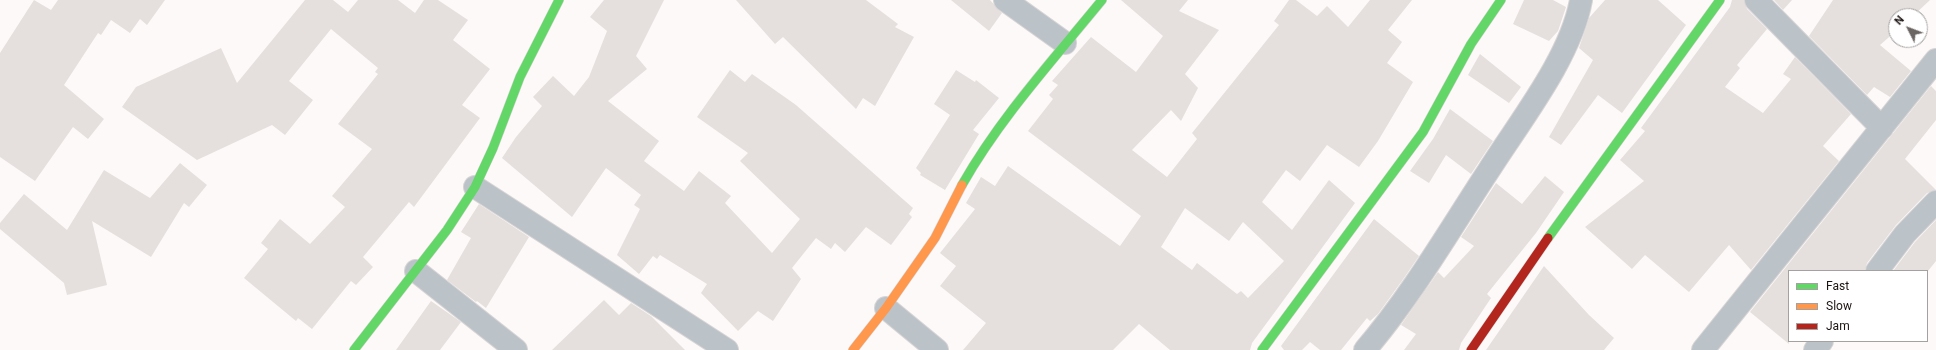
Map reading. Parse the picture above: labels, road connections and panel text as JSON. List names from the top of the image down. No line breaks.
{"legend":["Fast","Slow","Jam"],"north":"top left"}
